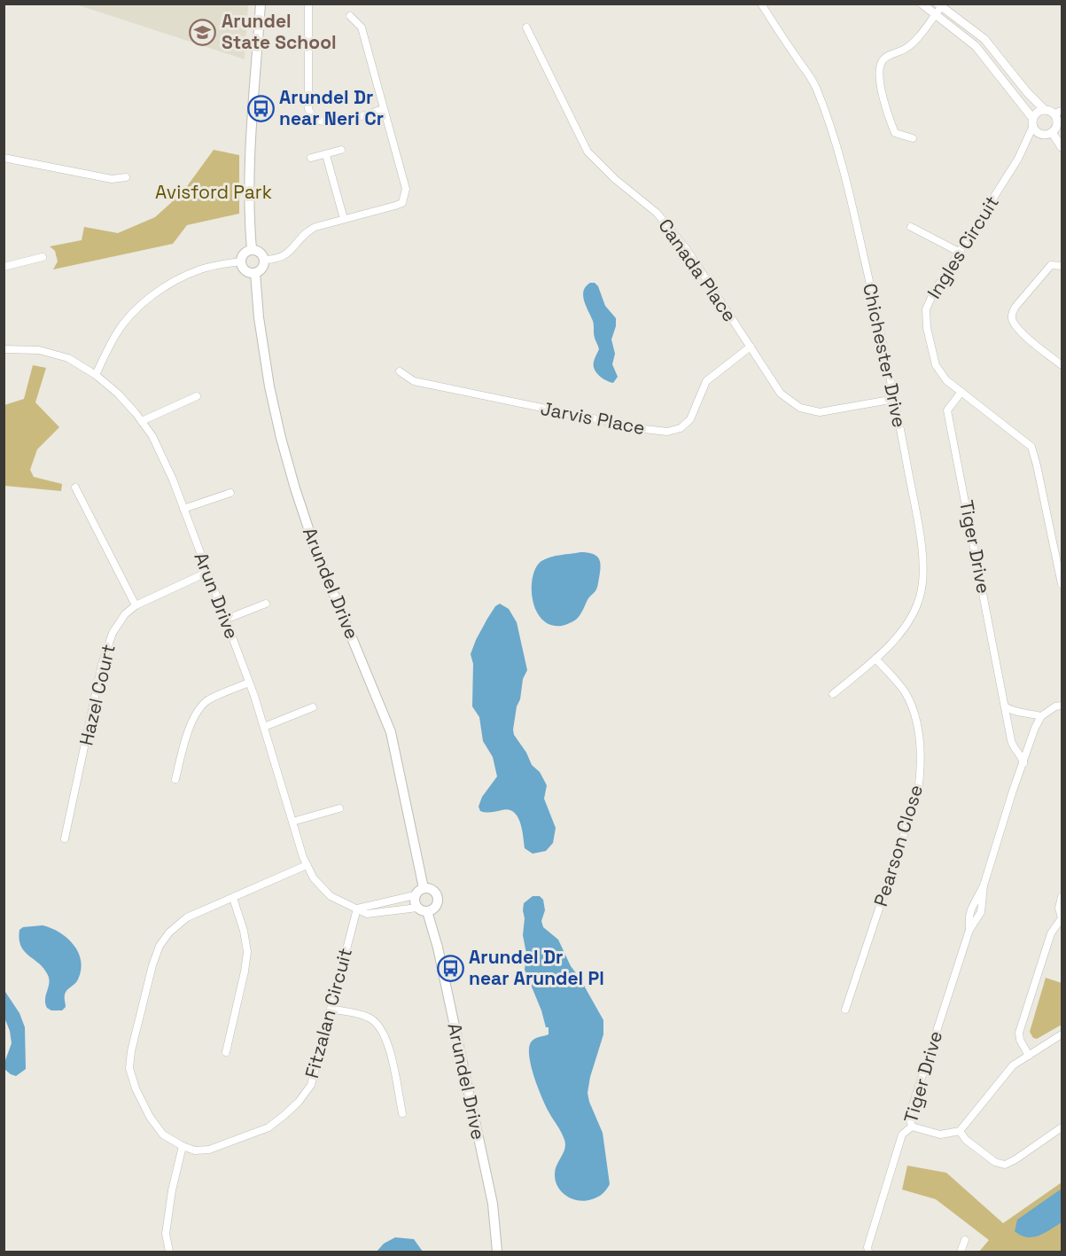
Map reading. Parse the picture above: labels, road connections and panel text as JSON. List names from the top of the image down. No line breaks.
{"streets":{"main road":["Arundel Drive"],"street":["Ingles Circuit","Canada Place","Chichester Drive","Jarvis Place","Tiger Drive","Arun Drive","Hazel Court","Pearson Close","Fitzalan Circuit"]},"crossings":[["Ingles Circuit","Tiger Drive"],["Canada Place","Chichester Drive"],["Canada Place","Jarvis Place"],["Chichester Drive","Pearson Close"],["Arundel Drive","Arun Drive"],["Arun Drive","Hazel Court"],["Arun Drive","Fitzalan Circuit"]],"parks":["Avisford Park"],"places":{"school or university":["Arundel State School"],"bus stop":["Arundel Dr near Neri Cr","Arundel Dr near Arundel Pl"]}}
